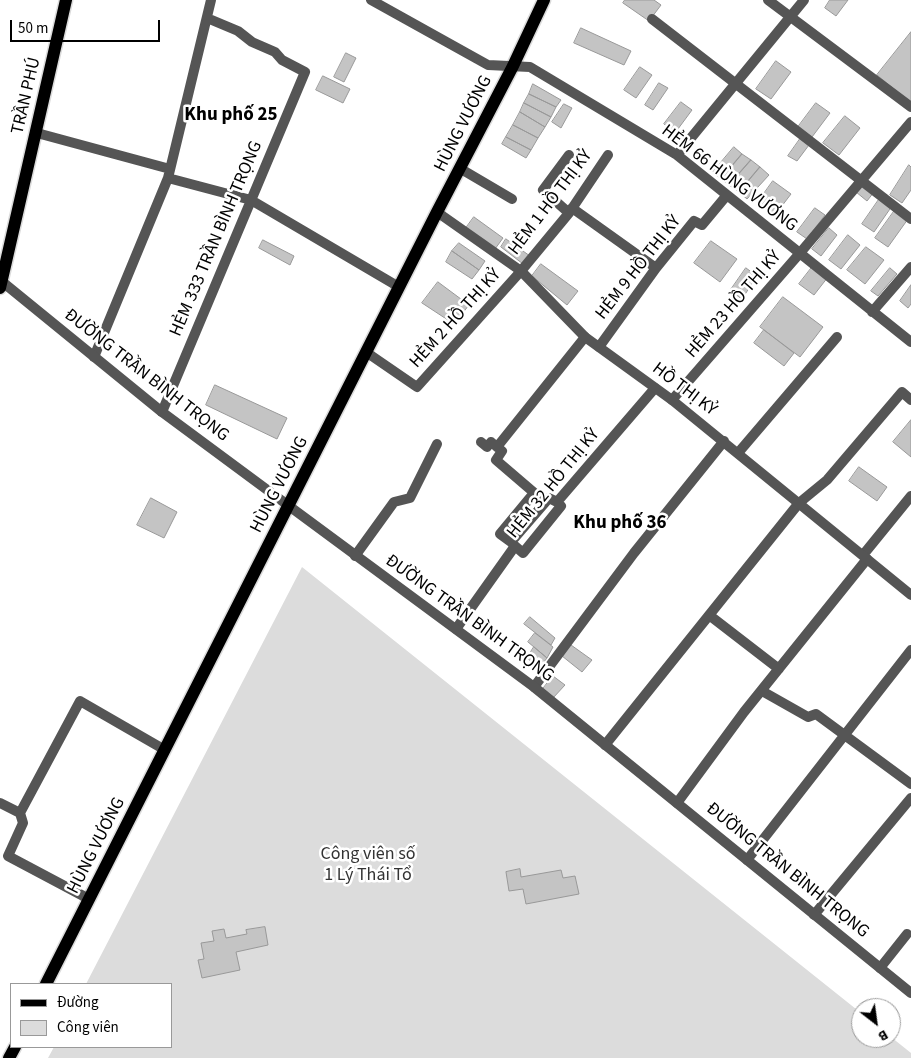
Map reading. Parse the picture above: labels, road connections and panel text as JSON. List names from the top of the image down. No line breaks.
{"streets":{"main road":["TRẦN PHÚ","HÙNG VƯƠNG"],"street":["HẺM 66 HÙNG VƯƠNG","HẺM 1 HỒ THỊ KỶ","HẺM 333 TRẦN BÌNH TRỌNG","HẺM 9 HỒ THỊ KỶ","HẺM 23 HỒ THỊ KỶ","HẺM 2 HỒ THỊ KỶ","ĐƯỜNG TRẦN BÌNH TRỌNG","HỒ THỊ KỶ","HẺM 32 HỒ THỊ KỶ"]},"crossings":[["TRẦN PHÚ","ĐƯỜNG TRẦN BÌNH TRỌNG"],["HÙNG VƯƠNG","HẺM 66 HÙNG VƯƠNG"],["HÙNG VƯƠNG","HẺM 2 HỒ THỊ KỶ"],["HÙNG VƯƠNG","ĐƯỜNG TRẦN BÌNH TRỌNG"],["HÙNG VƯƠNG","HỒ THỊ KỶ"],["HẺM 66 HÙNG VƯƠNG","HẺM 9 HỒ THỊ KỶ"],["HẺM 66 HÙNG VƯƠNG","HẺM 23 HỒ THỊ KỶ"],["HẺM 1 HỒ THỊ KỶ","HẺM 2 HỒ THỊ KỶ"],["HẺM 1 HỒ THỊ KỶ","HỒ THỊ KỶ"],["HẺM 333 TRẦN BÌNH TRỌNG","ĐƯỜNG TRẦN BÌNH TRỌNG"],["HẺM 9 HỒ THỊ KỶ","HỒ THỊ KỶ"],["HẺM 23 HỒ THỊ KỶ","HỒ THỊ KỶ"],["HẺM 2 HỒ THỊ KỶ","HỒ THỊ KỶ"],["HỒ THỊ KỶ","HẺM 32 HỒ THỊ KỶ"]],"districts":["Khu phố 25","Khu phố 36"],"parks":["Công viên số 1 Lý Thái Tổ"],"legend":["Đường","Công viên"],"scale_bar":"50 m","north":"bottom right"}
